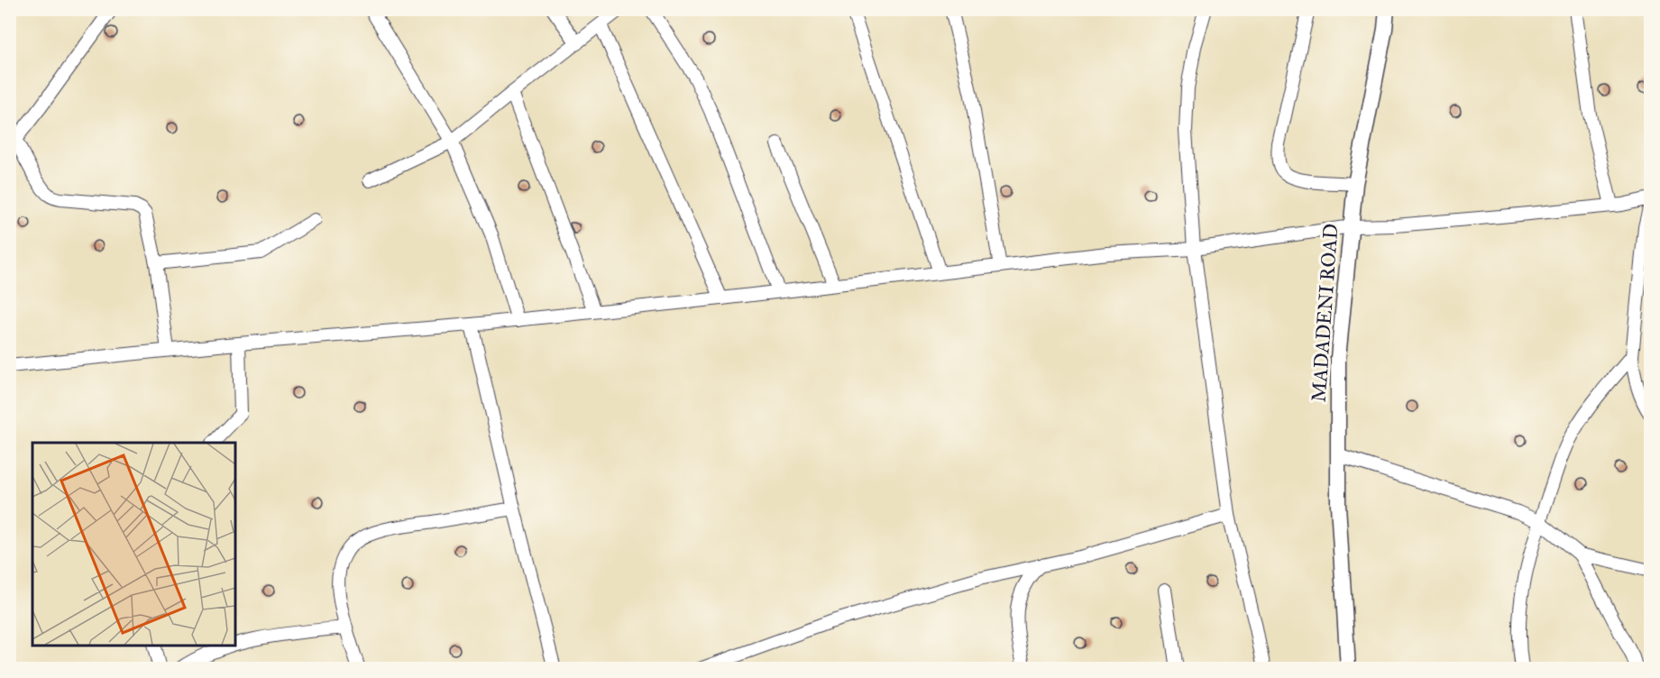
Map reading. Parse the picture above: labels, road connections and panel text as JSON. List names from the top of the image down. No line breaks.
{"streets":{"street":["MADADENI ROAD"]}}
